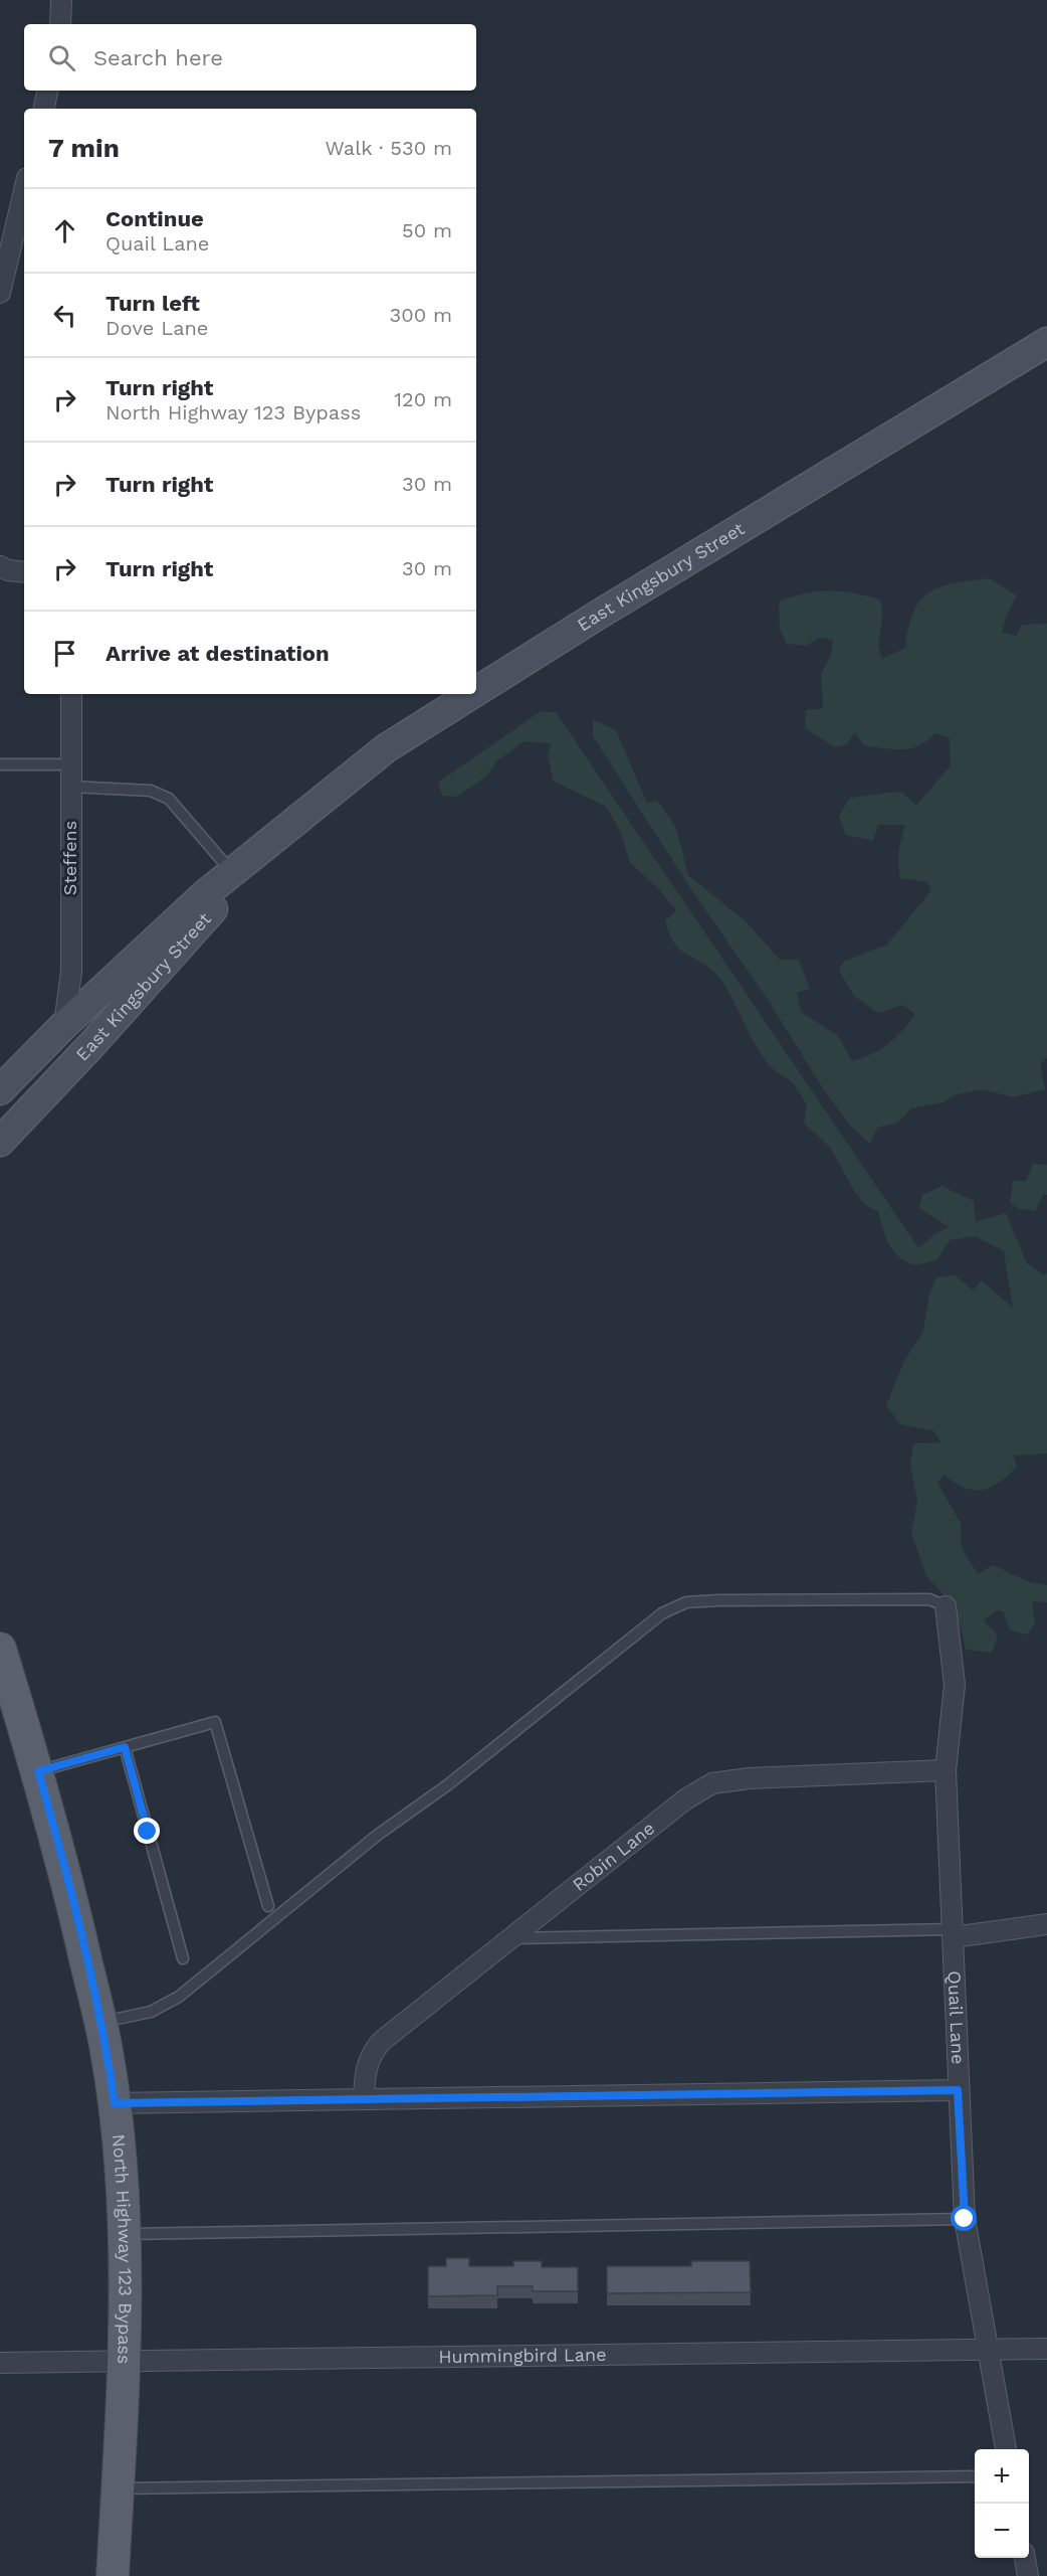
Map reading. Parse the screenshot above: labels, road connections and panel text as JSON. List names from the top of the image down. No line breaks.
{"streets":{"main road":["East Kingsbury Street","North Highway 123 Bypass"],"street":["Steffens","Robin Lane","Quail Lane","Hummingbird Lane"]},"crossings":[["East Kingsbury Street","Steffens"],["Robin Lane","Quail Lane"],["Quail Lane","Hummingbird Lane"],["North Highway 123 Bypass","Hummingbird Lane"]],"page":{"search":"Search here","heading":["7 min","Walk · 530 m"],"list":[["Continue","Quail Lane","50 m"],["Turn left","Dove Lane","300 m"],["Turn right","North Highway 123 Bypass","120 m"],["Turn right","30 m"],["Turn right","30 m"],"Arrive at destination"],"map_buttons":["+","−"]}}
